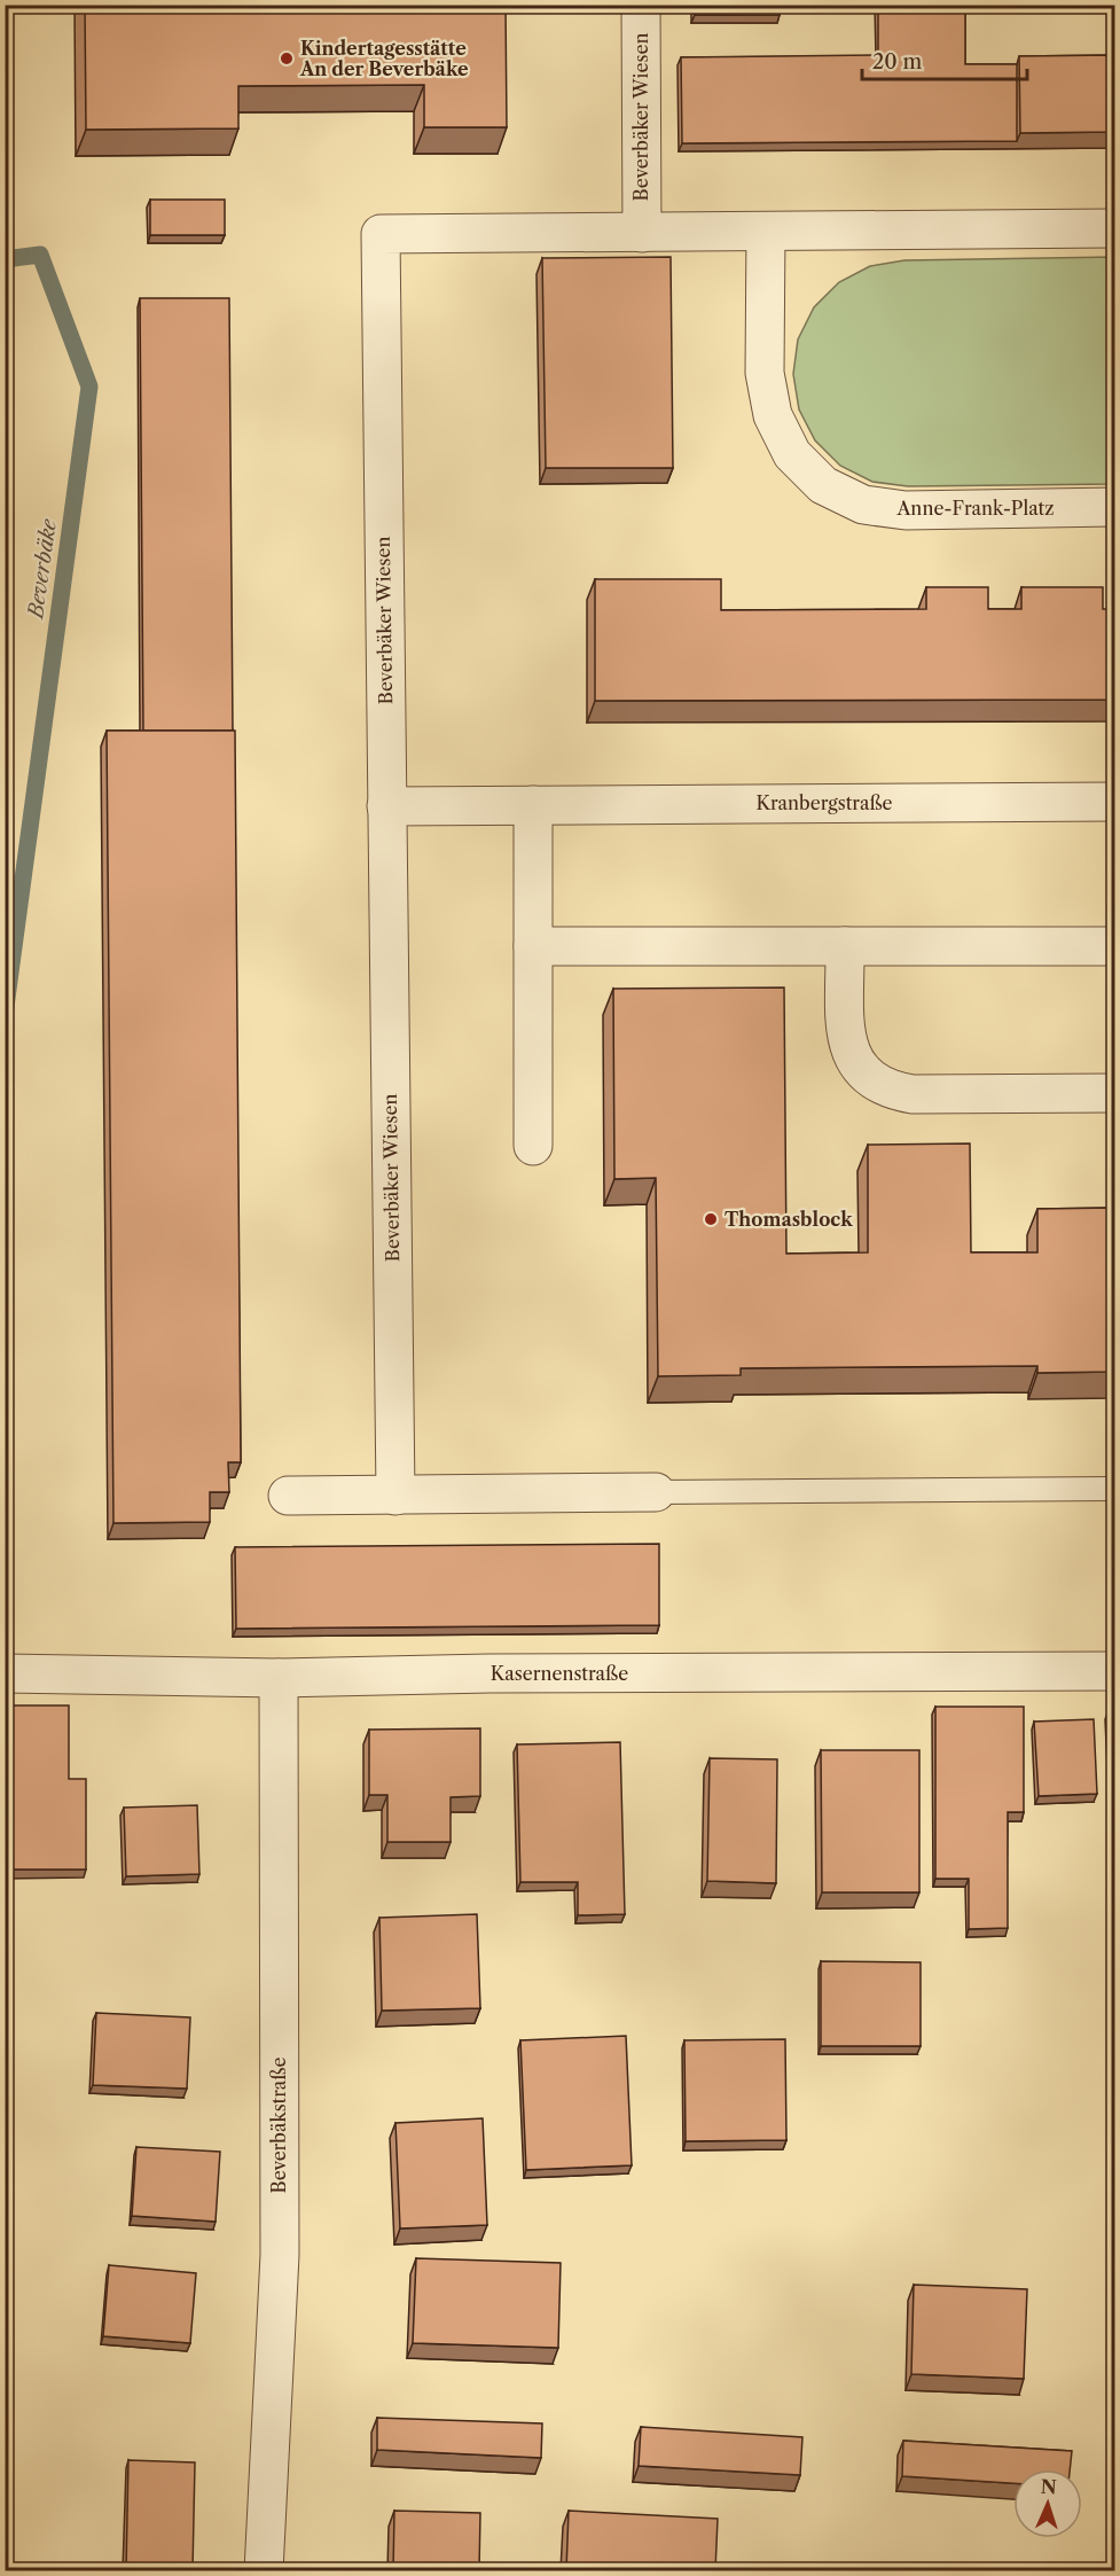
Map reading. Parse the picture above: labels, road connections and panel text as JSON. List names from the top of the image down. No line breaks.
{"streets":{"street":["Beverbäker Wiesen","Anne-Frank-Platz","Kranbergstraße","Kasernenstraße","Beverbäkstraße"]},"crossings":[["Beverbäker Wiesen","Kranbergstraße"],["Kasernenstraße","Beverbäkstraße"]],"water":["Beverbäke"],"places":["Kindertagesstätte An der Beverbäke","Thomasblock"],"scale_bar":"20 m","north":"top"}
